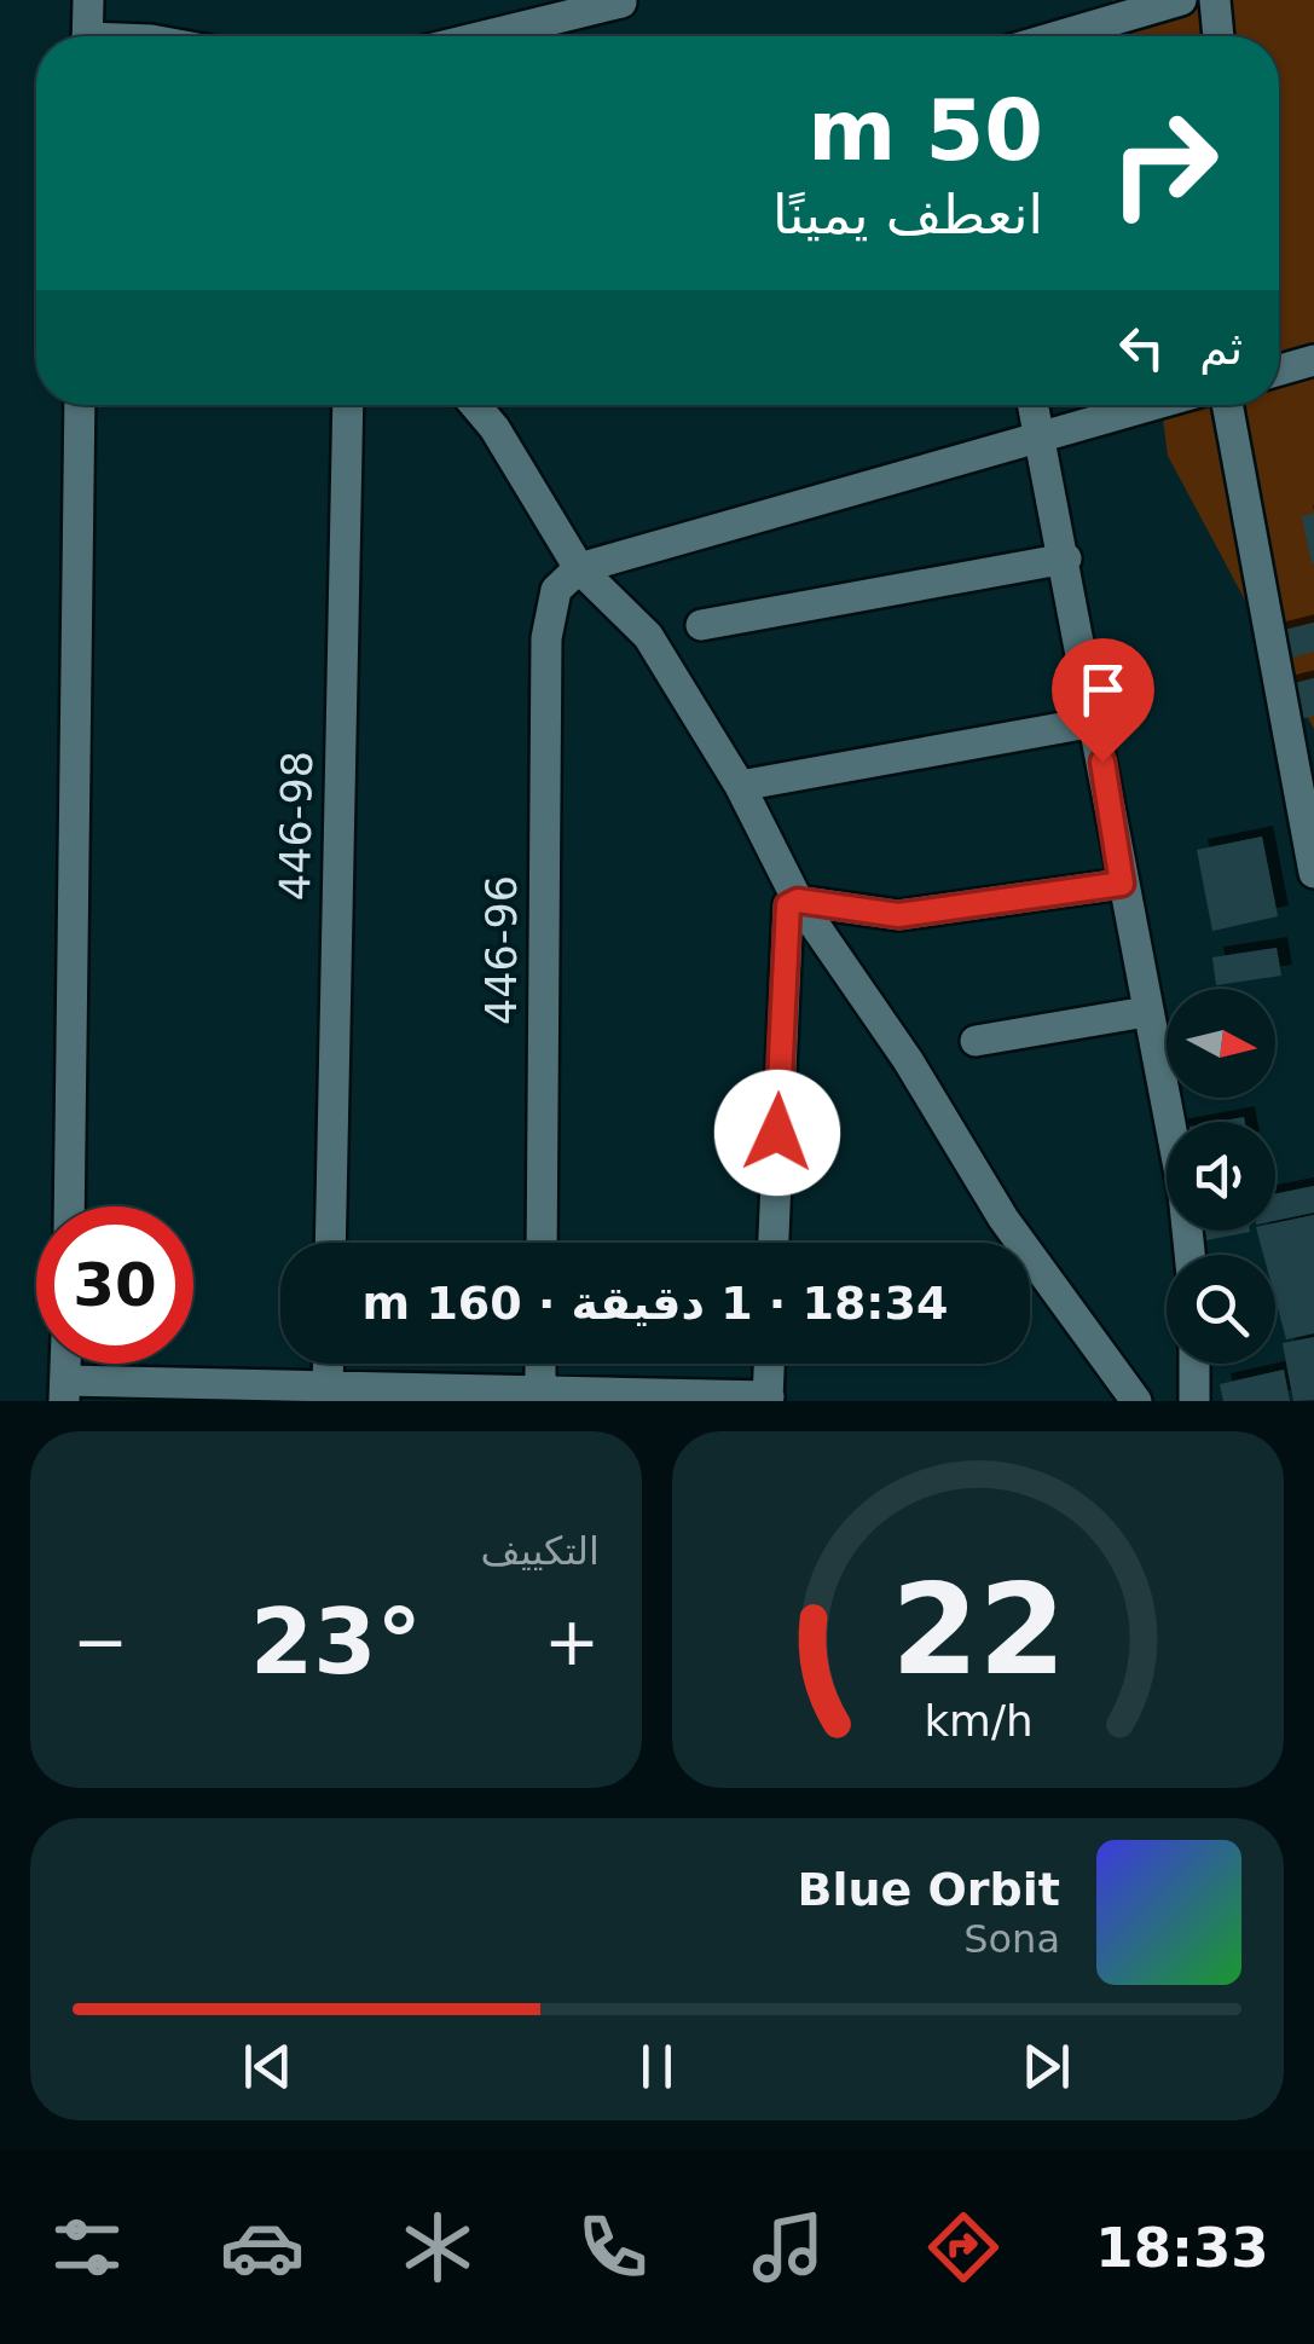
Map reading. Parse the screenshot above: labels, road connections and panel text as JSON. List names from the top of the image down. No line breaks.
{"streets":{"street":["446-98","446-96"]},"north":"right","page":{"turn":["50 m","انعطف يمينًا"],"then":"ثم","limit":"30","trip":"18:34 · 1 دقيقة · 160 m","tile":"التكييف","heat":["−","23°","+"],"song":["Blue Orbit","Sona"],"tabs":"18:33","gauge":["22","km/h"]}}
